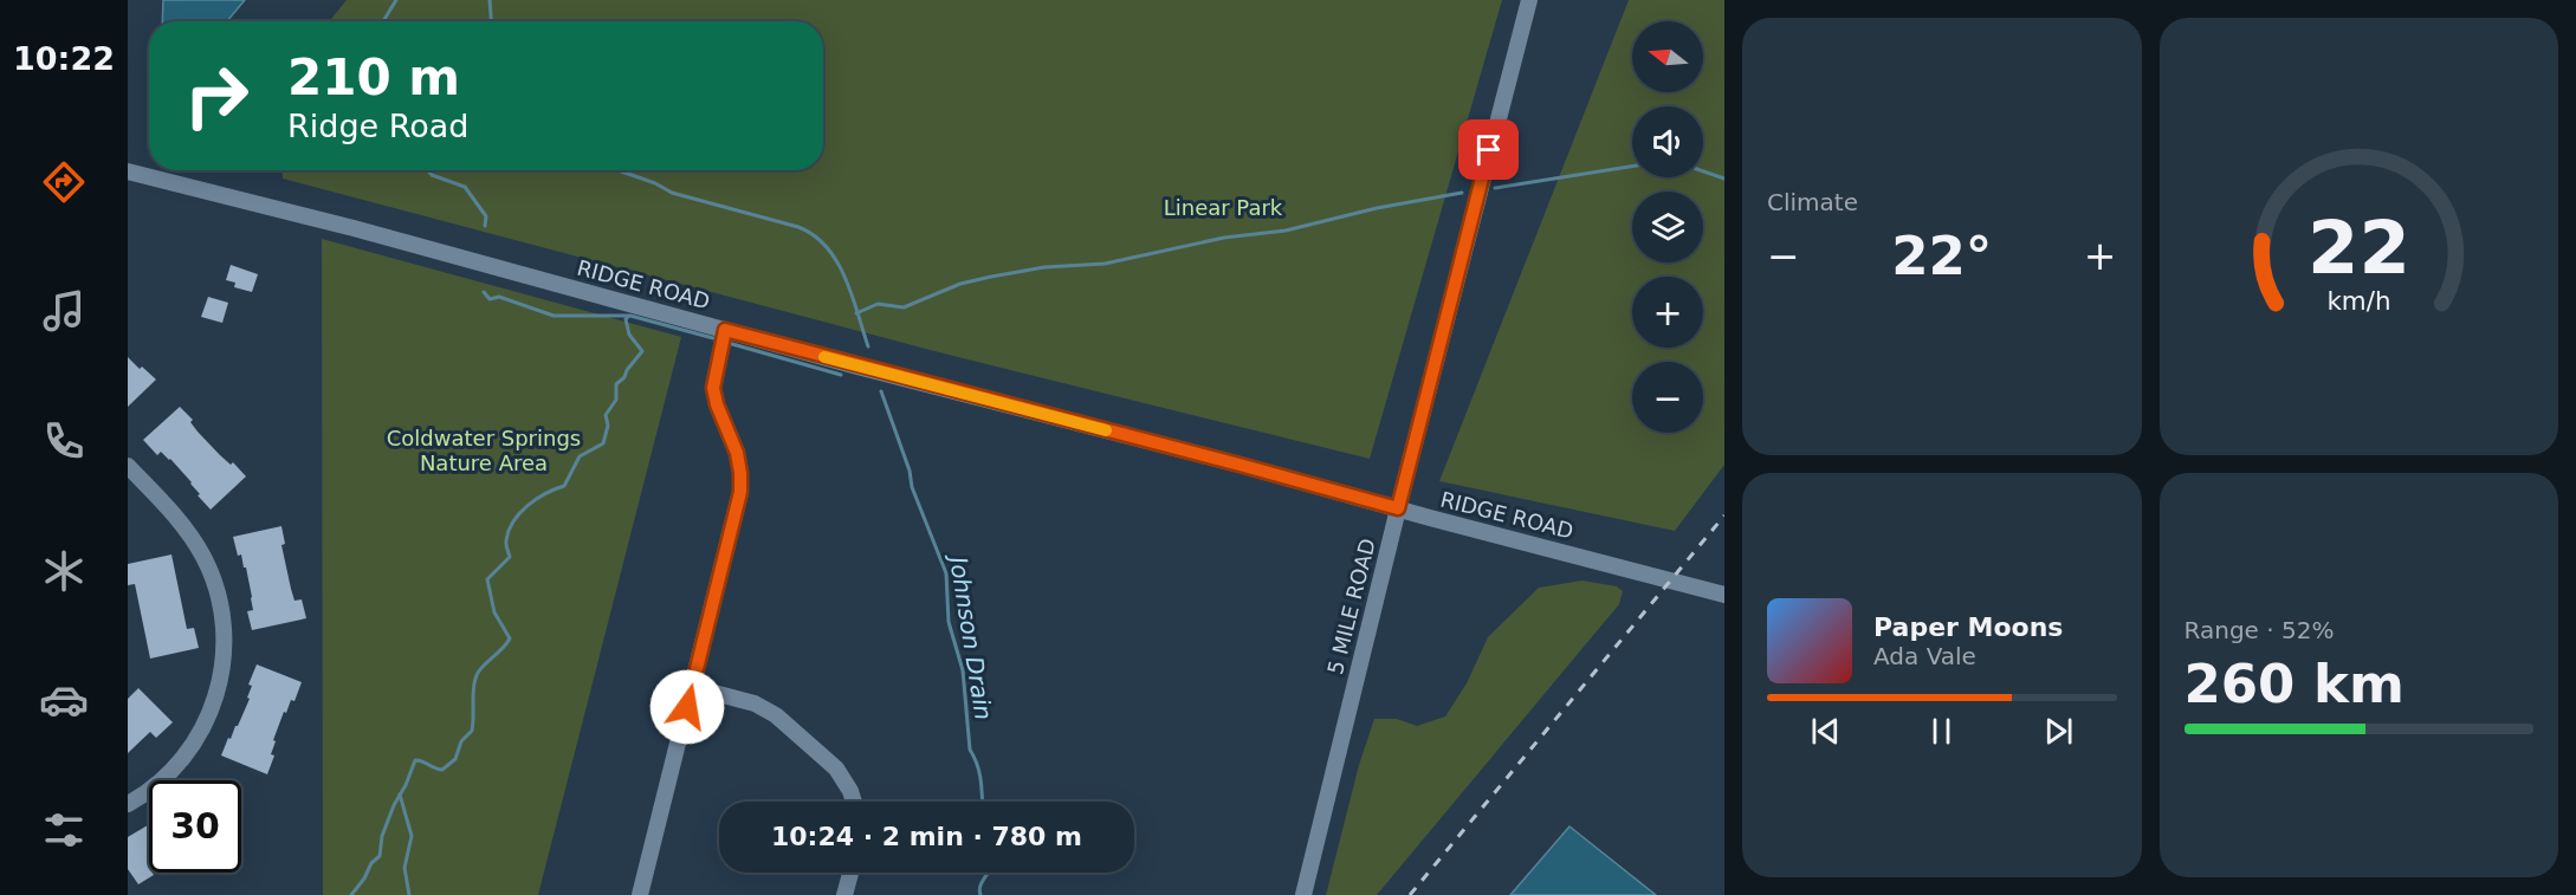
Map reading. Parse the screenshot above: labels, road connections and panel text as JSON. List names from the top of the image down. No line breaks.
{"streets":{"street":["RIDGE ROAD","5 MILE ROAD"]},"crossings":[["RIDGE ROAD","5 MILE ROAD"]],"water":["Johnson Drain"],"parks":["Linear Park","Coldwater Springs Nature Area"],"north":"left","page":{"tabs":"10:22","tile":["Climate",["Range · 52%","260 km"]],"map_buttons":["+","−"],"turn":["210 m","Ridge Road"],"heat":["−","22°","+"],"song":["Paper Moons","Ada Vale"],"limit":"30","trip":"10:24 · 2 min · 780 m","gauge":["22","km/h"]}}
